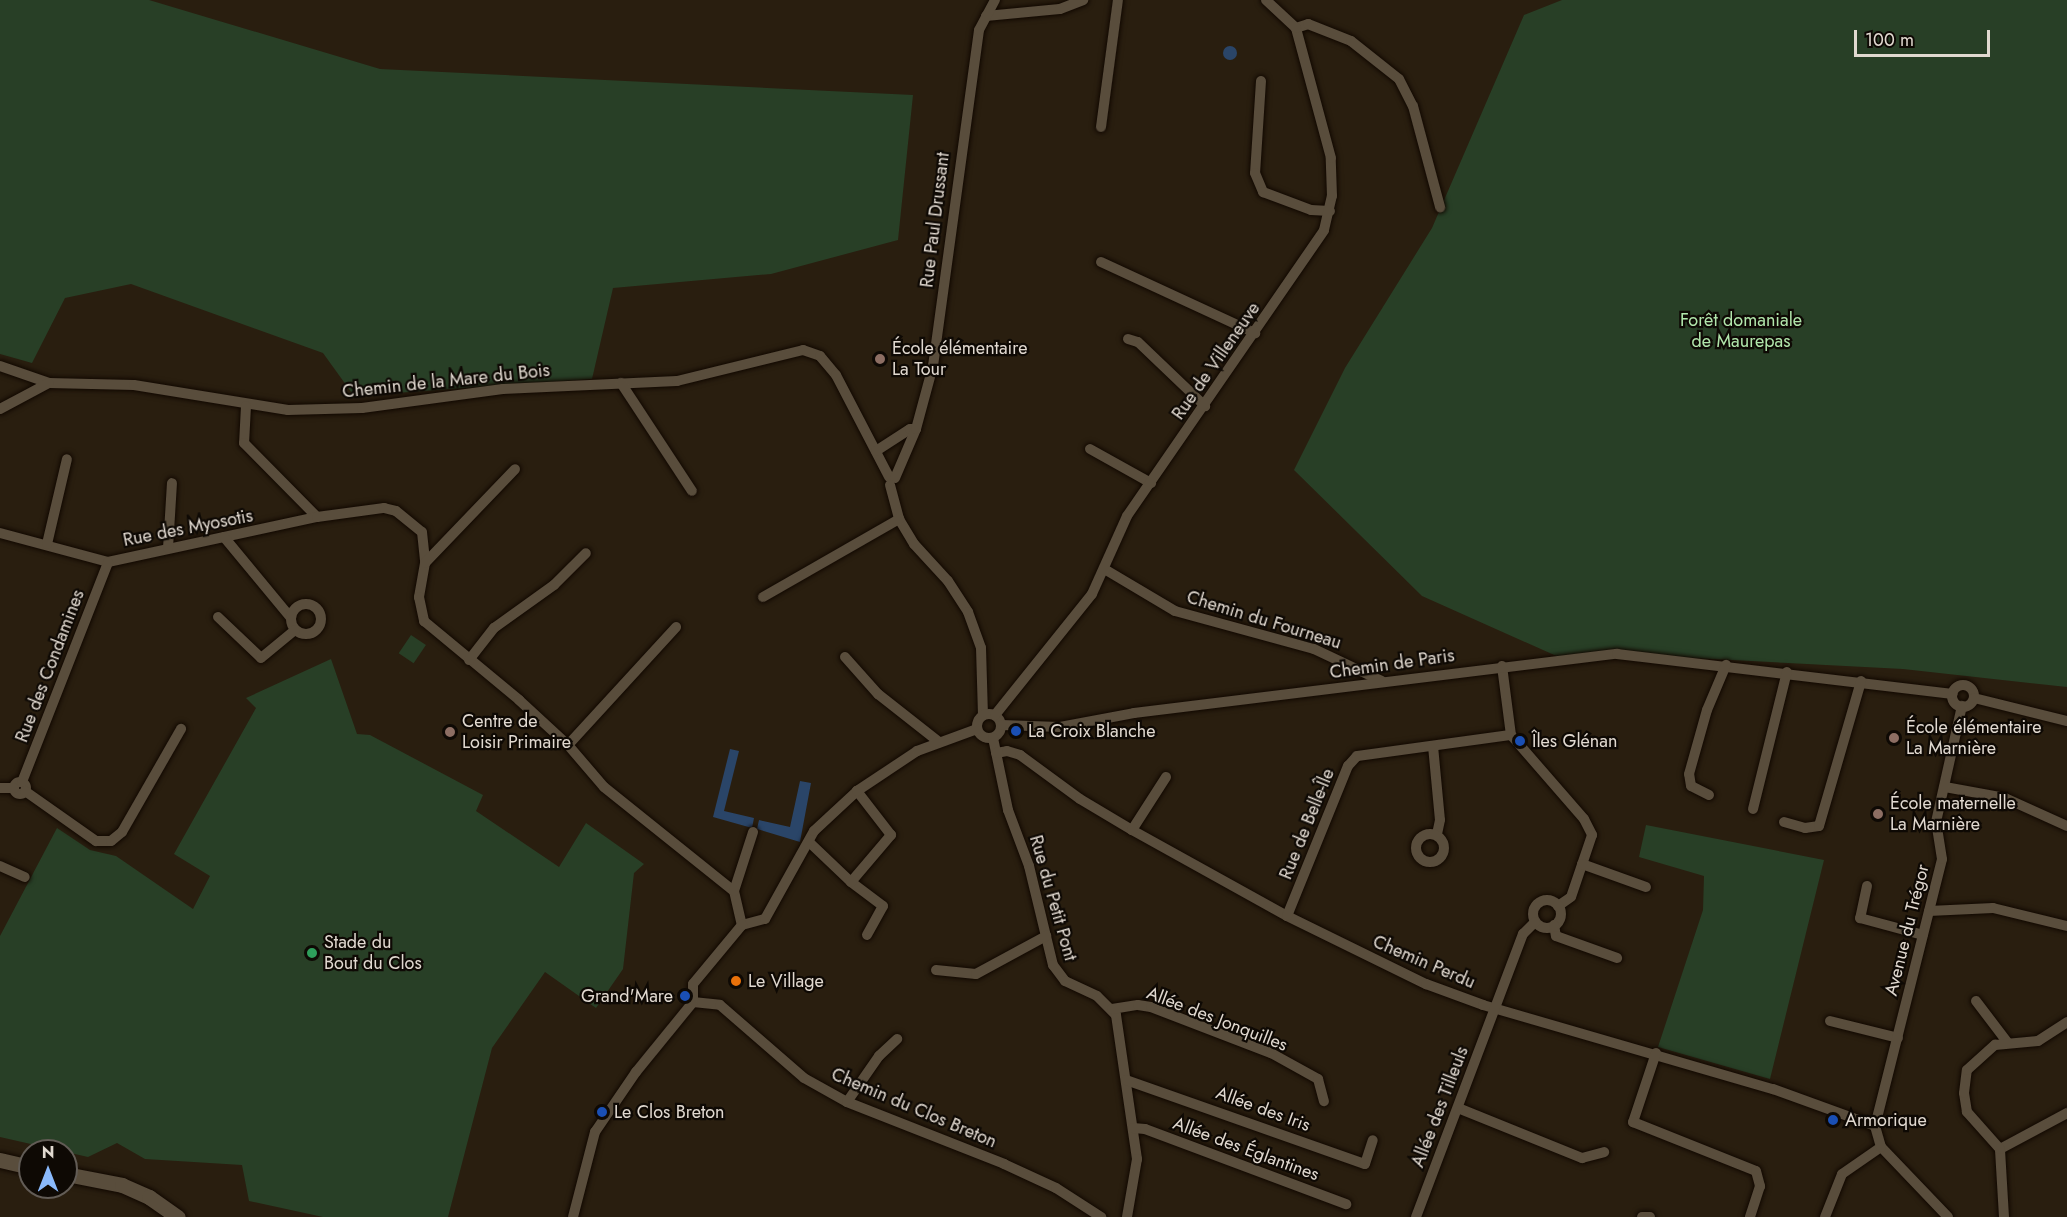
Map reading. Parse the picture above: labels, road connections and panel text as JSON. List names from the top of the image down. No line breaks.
{"streets":{"street":["Rue Paul Drussant","Rue de Villeneuve","Chemin de la Mare du Bois","Rue des Myosotis","Chemin du Fourneau","Chemin de Paris","Rue des Condamines","Rue de Belle-Île","Rue du Petit Pont","Avenue du Trégor","Chemin Perdu","Allée des Jonquilles","Allée des Tilleuls","Chemin du Clos Breton","Allée des Iris","Allée des Églantines"]},"crossings":[["Rue Paul Drussant","Chemin de la Mare du Bois"],["Rue de Villeneuve","Chemin du Fourneau"],["Rue de Villeneuve","Chemin de Paris"],["Rue de Villeneuve","Rue du Petit Pont"],["Rue des Myosotis","Rue des Condamines"],["Chemin du Fourneau","Chemin de Paris"],["Chemin de Paris","Rue du Petit Pont"],["Chemin de Paris","Avenue du Trégor"],["Rue de Belle-Île","Chemin Perdu"],["Rue du Petit Pont","Chemin Perdu"],["Rue du Petit Pont","Allée des Jonquilles"],["Avenue du Trégor","Chemin Perdu"],["Chemin Perdu","Allée des Tilleuls"]],"parks":["Forêt domaniale de Maurepas"],"places":["École élémentaire La Tour","La Croix Blanche","Centre de Loisir Primaire","École élémentaire La Marnière","Îles Glénan","École maternelle La Marnière","Stade du Bout du Clos","Le Village","Grand'Mare","Le Clos Breton","Armorique"],"scale_bar":"100 m","north":"top"}
